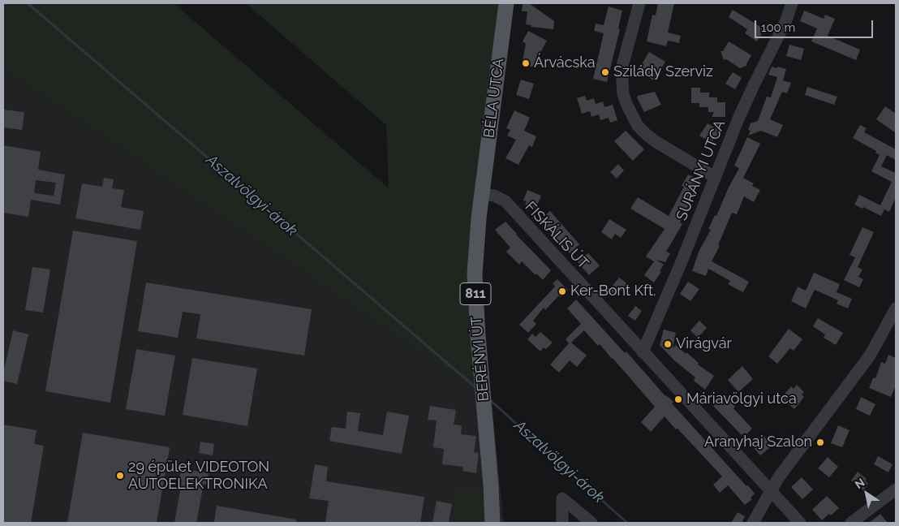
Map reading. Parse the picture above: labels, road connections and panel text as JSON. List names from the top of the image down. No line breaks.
{"streets":{"main road":["BÉLA UTCA","811","BERÉNYI ÚT"],"street":["SURÁNYI UTCA","FISKÁLIS ÚT"]},"crossings":[["BÉLA UTCA","FISKÁLIS ÚT"],["BÉLA UTCA","BERÉNYI ÚT"],["SURÁNYI UTCA","FISKÁLIS ÚT"],["FISKÁLIS ÚT","BERÉNYI ÚT"]],"water":["Aszalvölgyi-árok"],"places":["Árvácska","Szilády Szerviz","Ker-Bont Kft.","Virágvár","Máriavölgyi utca","Aranyhaj Szalon","29 épület VIDEOTON AUTOELEKTRONIKA"],"scale_bar":"100 m","north":"top left"}
